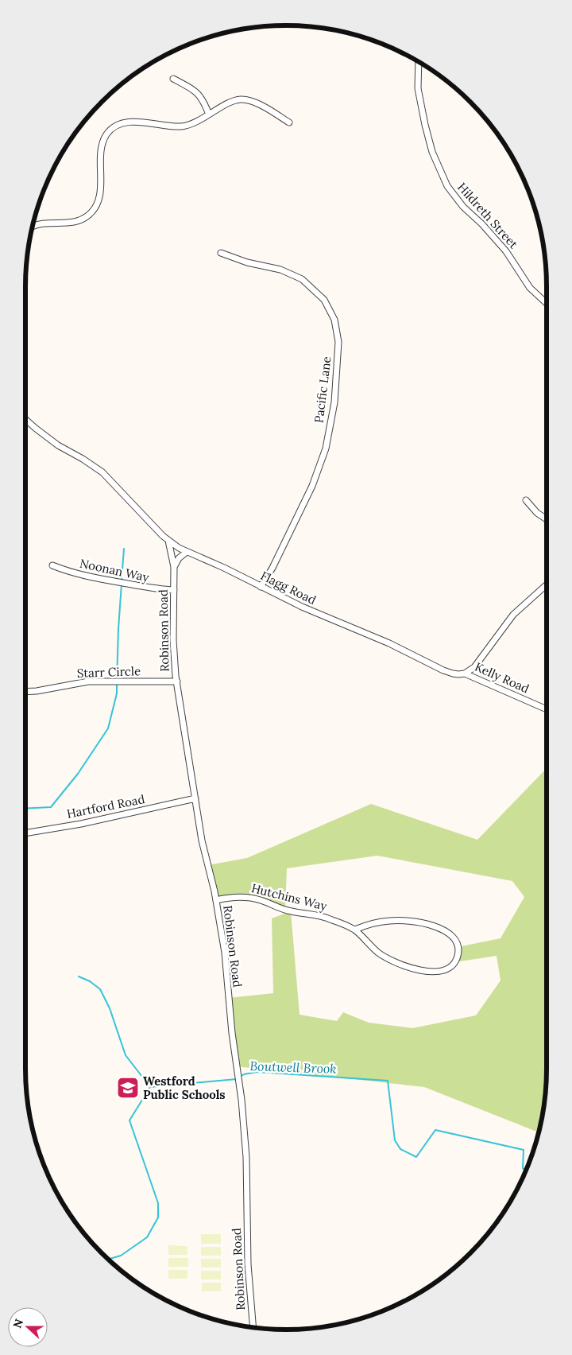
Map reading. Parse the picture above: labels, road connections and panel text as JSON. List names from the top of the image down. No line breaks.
{"streets":{"street":["Hildreth Street","Pacific Lane","Noonan Way","Flagg Road","Robinson Road","Starr Circle","Kelly Road","Hartford Road","Hutchins Way"]},"crossings":[["Pacific Lane","Flagg Road"],["Noonan Way","Robinson Road"],["Flagg Road","Robinson Road"],["Flagg Road","Kelly Road"],["Robinson Road","Starr Circle"],["Robinson Road","Hartford Road"],["Robinson Road","Hutchins Way"]],"water":["Boutwell Brook"],"places":{"school or university":["Westford Public Schools"]},"north":"left"}
